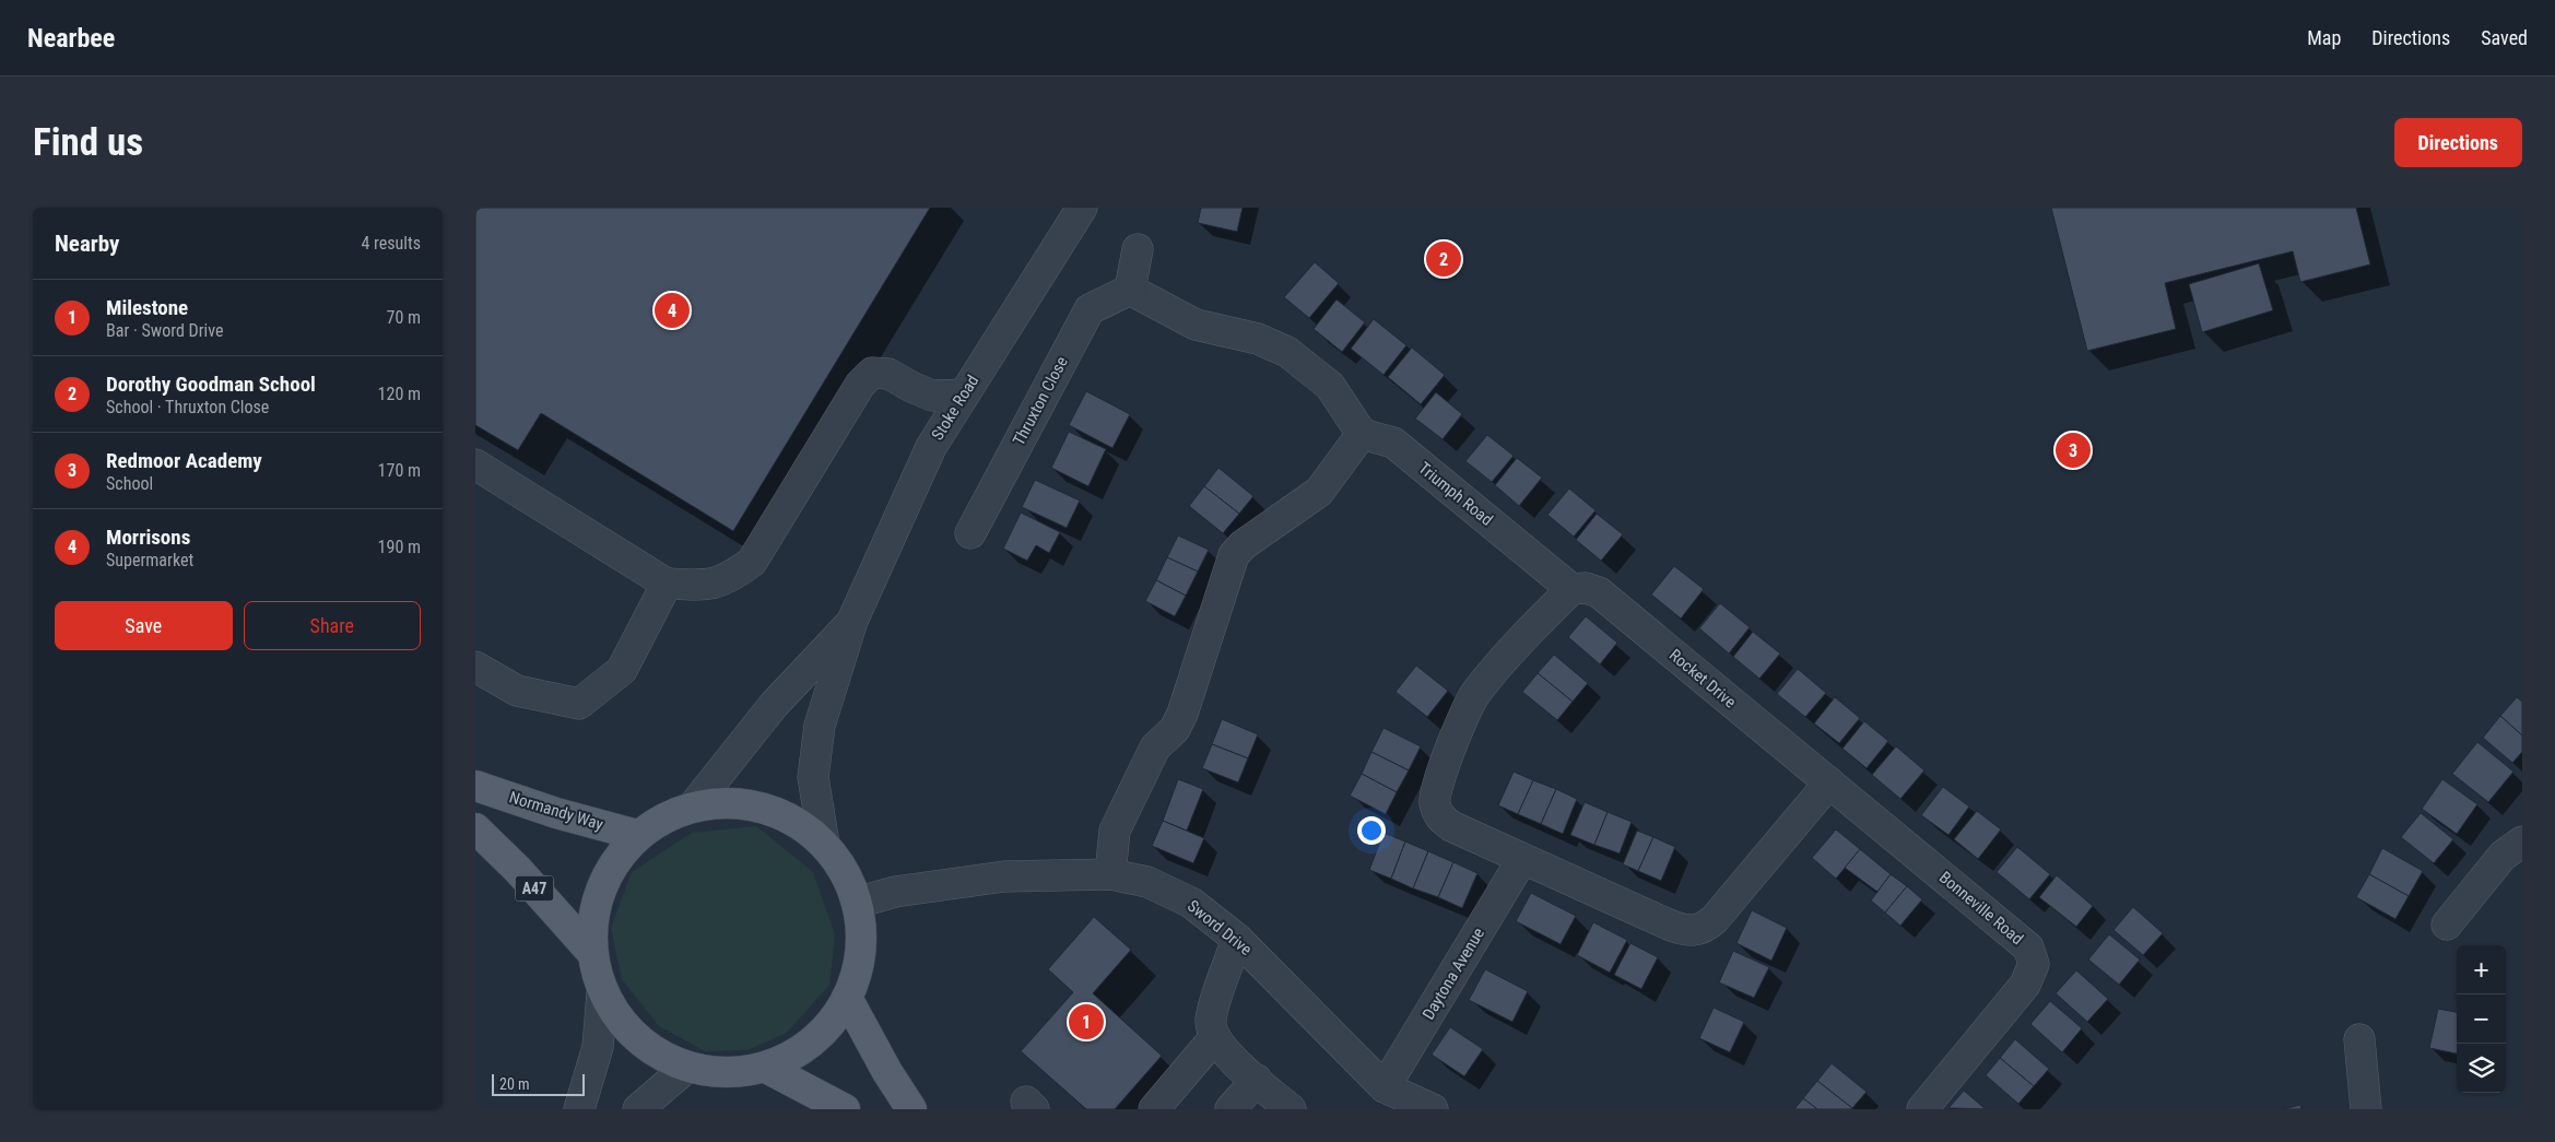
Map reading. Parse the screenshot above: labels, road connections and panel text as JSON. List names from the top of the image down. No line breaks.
{"streets":{"main road":["Normandy Way","A47"],"street":["Thruxton Close","Stoke Road","Triumph Road","Rocket Drive","Bonneville Road","Sword Drive","Daytona Avenue"]},"crossings":[["Triumph Road","Rocket Drive"],["Rocket Drive","Bonneville Road"],["Sword Drive","Daytona Avenue"]],"scale_bar":"20 m","page":{"header":"Nearbee","nav":["Map","Directions","Saved"],"buttons":["Directions",["Save","Share"]],"title":"Find us","heading":["Nearby","4 results"],"pins":["2","4","3","1"],"list":[{"mark":"1","name":"Milestone","note":"Bar · Sword Drive","value":"70 m"},{"mark":"2","name":"Dorothy Goodman School","note":"School · Thruxton Close","value":"120 m"},{"mark":"3","name":"Redmoor Academy","note":"School","value":"170 m"},{"mark":"4","name":"Morrisons","note":"Supermarket","value":"190 m"}],"map_buttons":["+","−"],"scale":"20 m"}}
